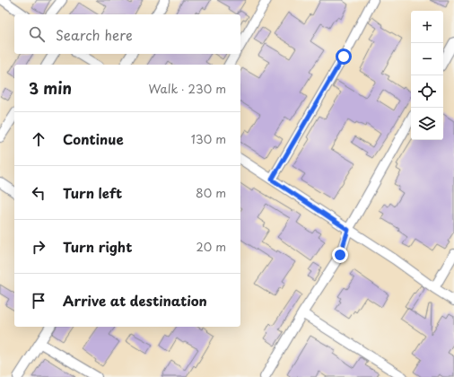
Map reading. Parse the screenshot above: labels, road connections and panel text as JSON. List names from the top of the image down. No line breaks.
{"page":{"map_buttons":["+","−"],"search":"Search here","heading":["3 min","Walk · 230 m"],"list":[["Continue","130 m"],["Turn left","80 m"],["Turn right","20 m"],"Arrive at destination"]}}
